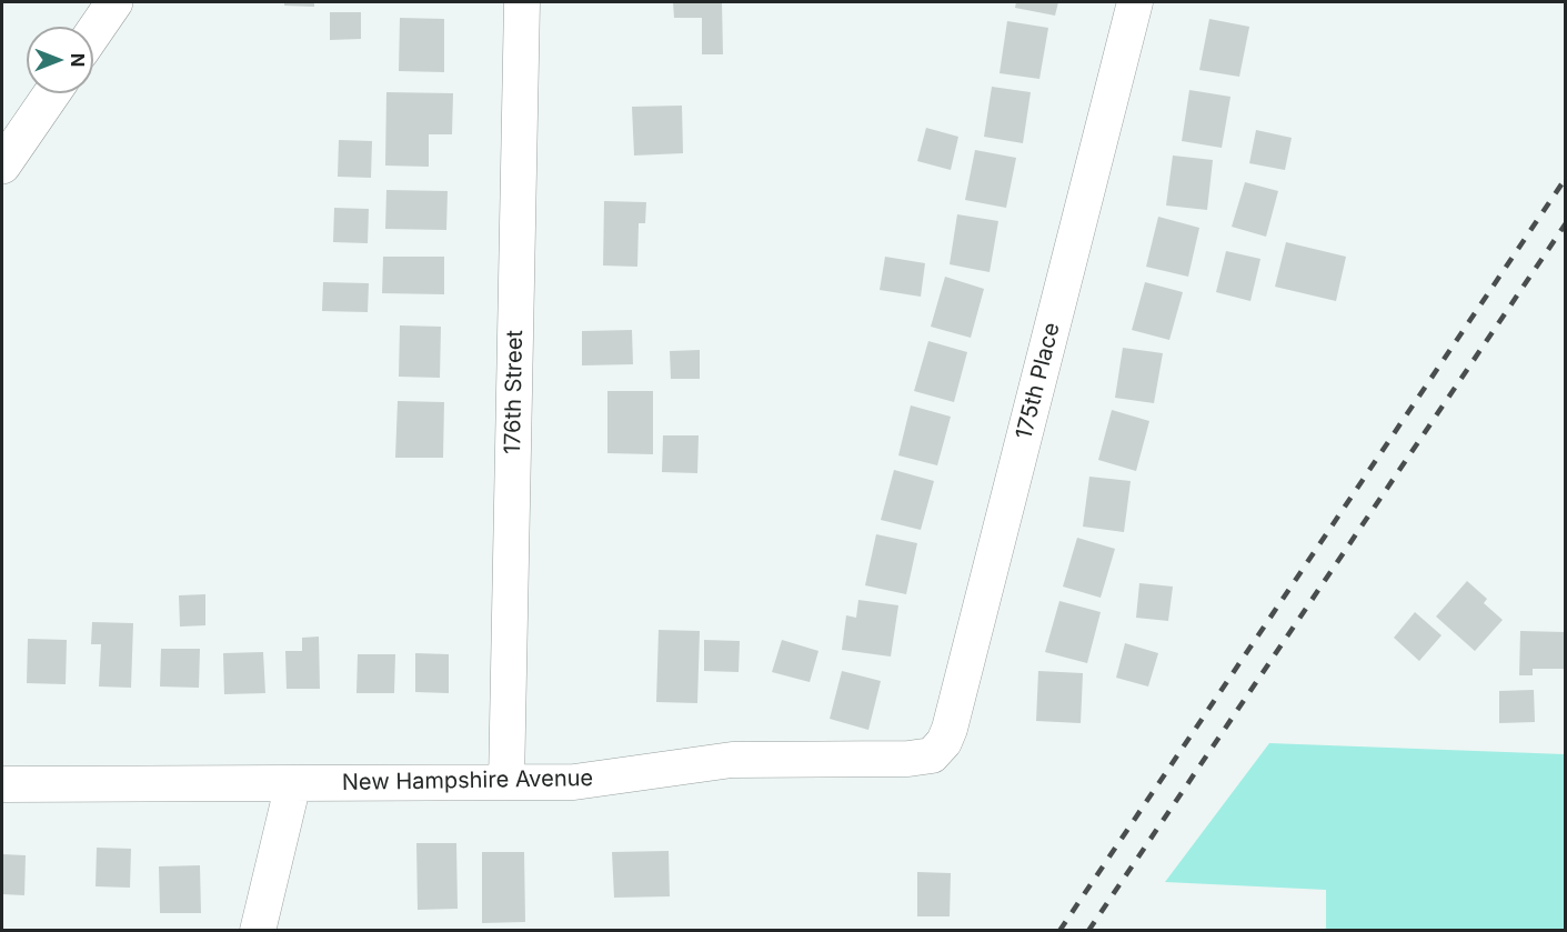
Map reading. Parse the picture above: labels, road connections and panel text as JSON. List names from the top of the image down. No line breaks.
{"streets":{"street":["175th Place","176th Street","New Hampshire Avenue"]},"crossings":[["175th Place","New Hampshire Avenue"],["176th Street","New Hampshire Avenue"]],"north":"right"}
